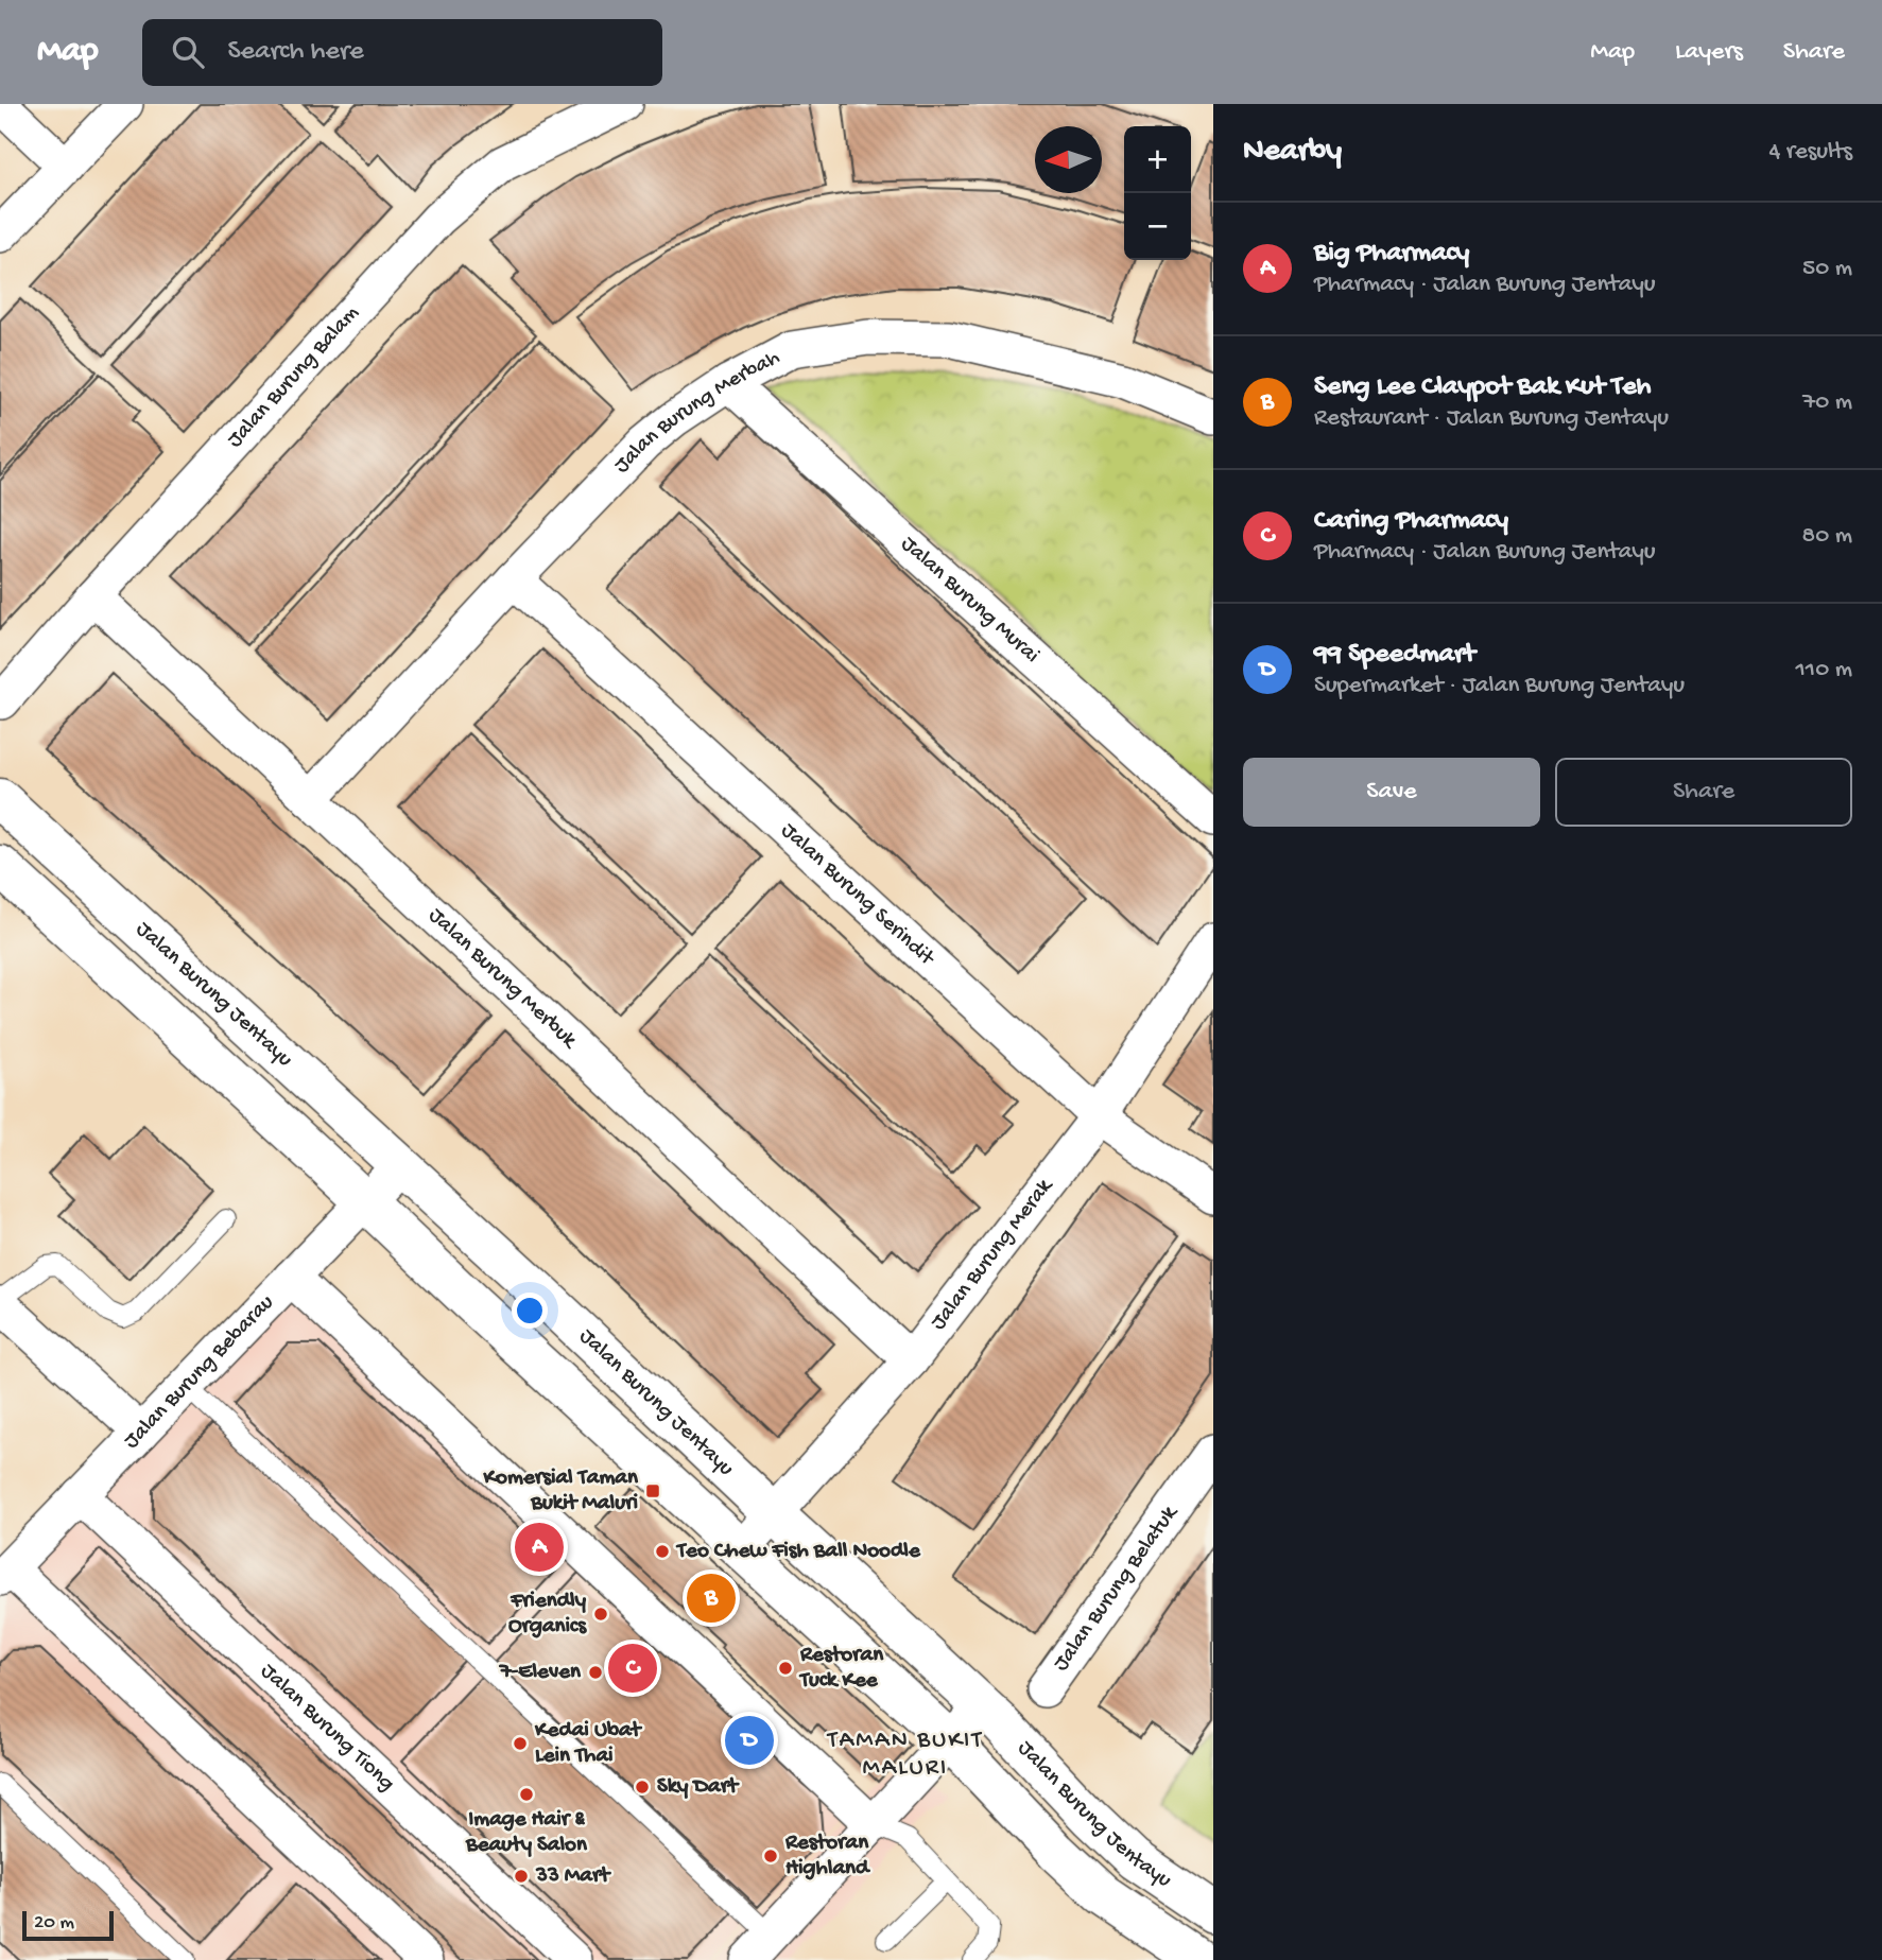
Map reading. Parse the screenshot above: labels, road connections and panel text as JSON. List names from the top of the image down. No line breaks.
{"streets":{"street":["Jalan Burung Balam","Jalan Burung Merbah","Jalan Burung Murai","Jalan Burung Serindit","Jalan Burung Merbuk","Jalan Burung Jentayu","Jalan Burung Merak","Jalan Burung Bebarau","Jalan Burung Belatuk","Jalan Burung Tiong"]},"crossings":[["Jalan Burung Balam","Jalan Burung Merbuk"],["Jalan Burung Merbah","Jalan Burung Murai"],["Jalan Burung Merbah","Jalan Burung Serindit"],["Jalan Burung Merbah","Jalan Burung Merbuk"],["Jalan Burung Serindit","Jalan Burung Merak"],["Jalan Burung Merbuk","Jalan Burung Merak"],["Jalan Burung Jentayu","Jalan Burung Merak"],["Jalan Burung Jentayu","Jalan Burung Bebarau"],["Jalan Burung Bebarau","Jalan Burung Tiong"]],"districts":["TAMAN BUKIT MALURI"],"places":{"transit":["Komersial Taman Bukit Maluri"],"other":["Teo Chew Fish Ball Noodle","Friendly Organics","Restoran Tuck Kee","7-Eleven","Kedai Ubat Lein Thai","Sky Dart","Image Hair & Beauty Salon","Restoran Highland","33 Mart"]},"scale_bar":"20 m","north":"left","page":{"header":"Map","search":"Search here","nav":["Map","Layers","Share"],"heading":["Nearby","4 results"],"map_buttons":["+","−"],"list":[{"mark":"A","name":"Big Pharmacy","note":"Pharmacy · Jalan Burung Jentayu","value":"50 m"},{"mark":"B","name":"Seng Lee Claypot Bak Kut Teh","note":"Restaurant · Jalan Burung Jentayu","value":"70 m"},{"mark":"C","name":"Caring Pharmacy","note":"Pharmacy · Jalan Burung Jentayu","value":"80 m"},{"mark":"D","name":"99 Speedmart","note":"Supermarket · Jalan Burung Jentayu","value":"110 m"}],"buttons":["Save","Share"],"pins":["A","B","C","D"],"scale":"20 m"}}
